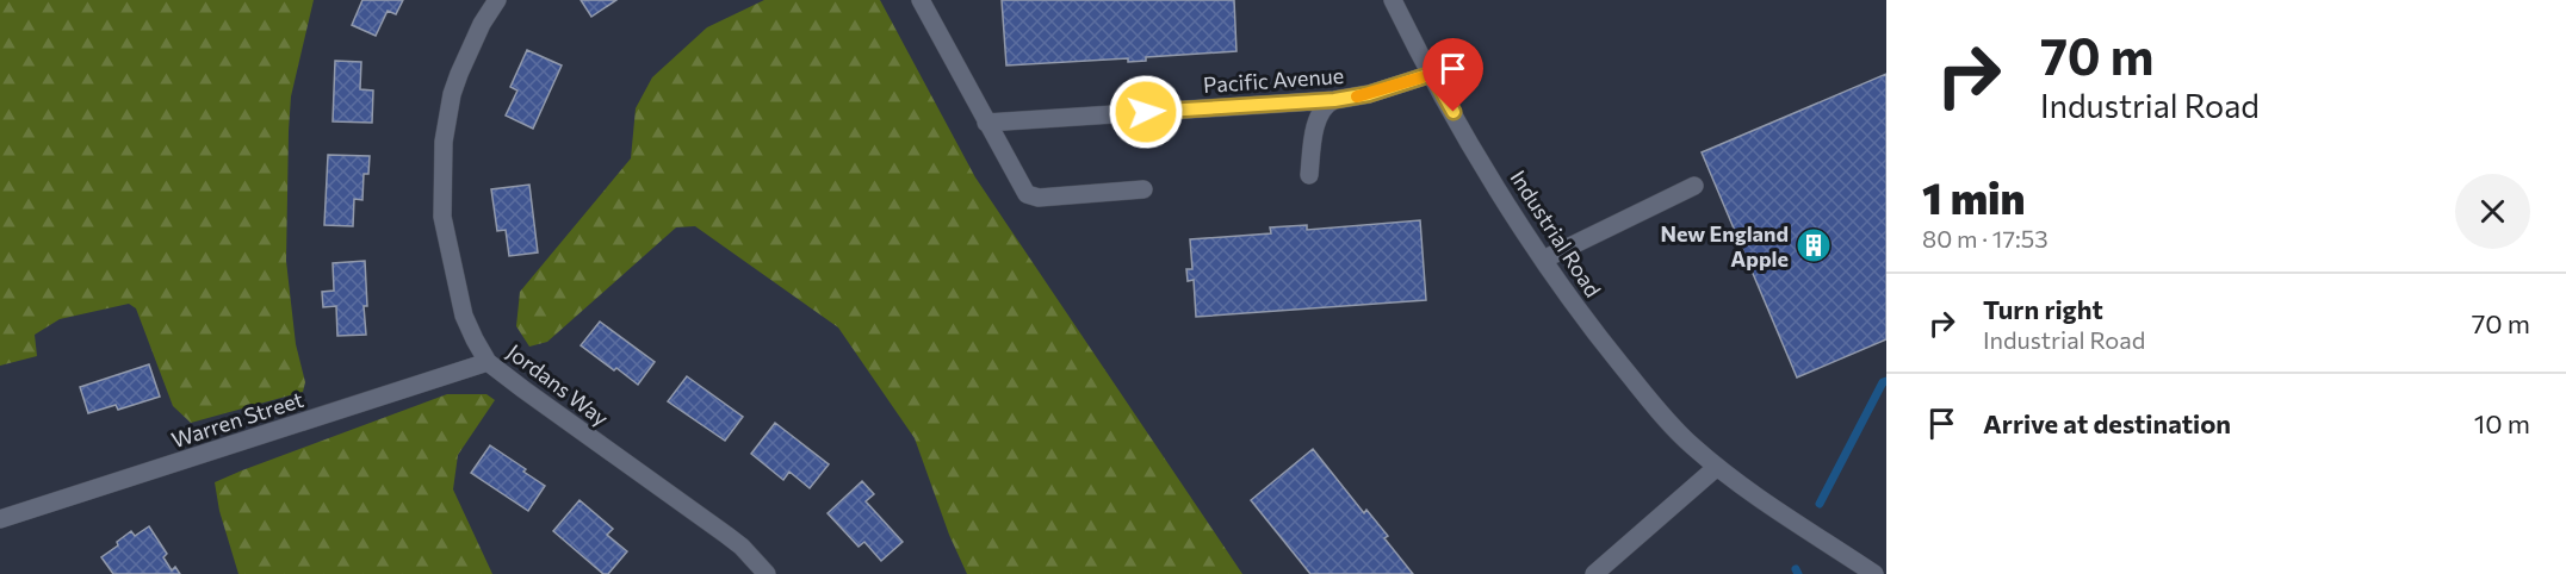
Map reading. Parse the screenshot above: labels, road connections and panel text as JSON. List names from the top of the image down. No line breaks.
{"streets":{"street":["Pacific Avenue","Industrial Road","Jordans Way","Warren Street"]},"crossings":[["Pacific Avenue","Industrial Road"],["Jordans Way","Warren Street"]],"places":{"building":["New England Apple"]},"page":{"turn":["70 m","Industrial Road"],"heading":["1 min","80 m · 17:53"],"list":[{"name":"Turn right","note":"Industrial Road","value":"70 m"},{"name":"Arrive at destination","value":"10 m"}]}}
